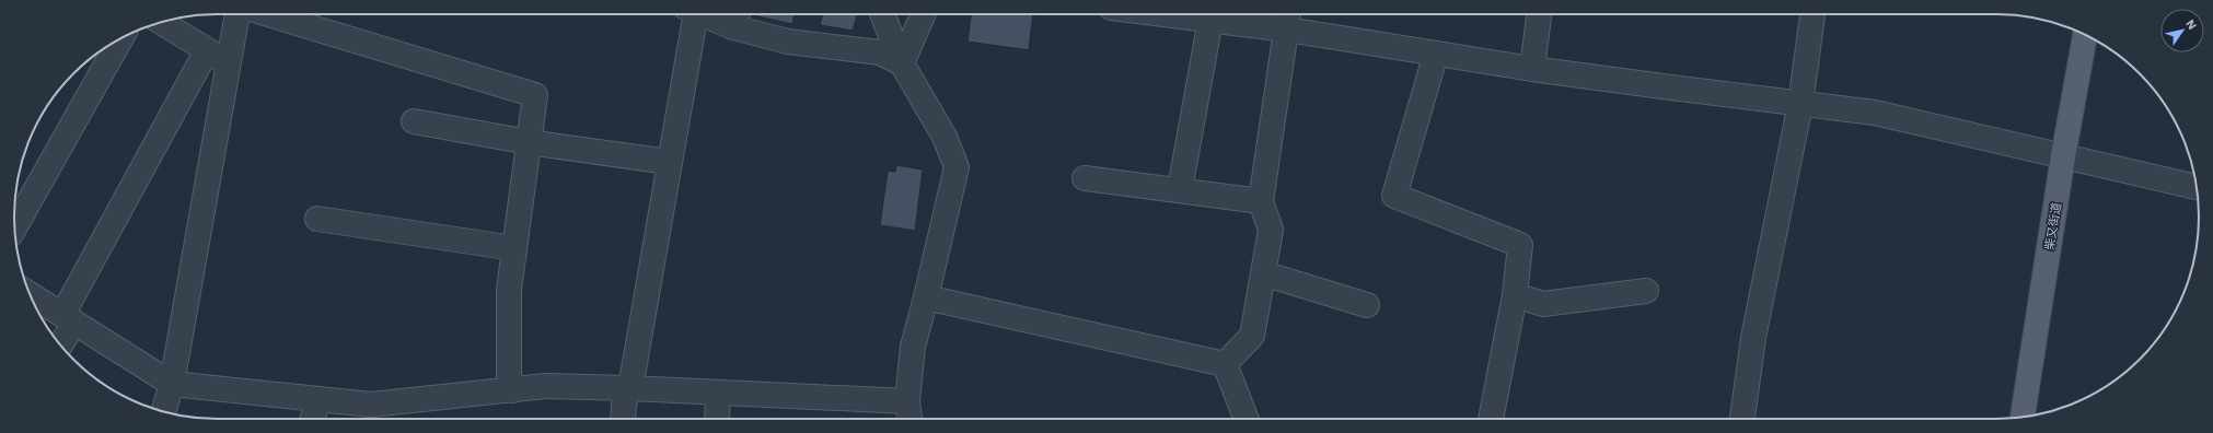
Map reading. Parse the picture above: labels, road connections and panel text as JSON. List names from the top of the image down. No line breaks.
{"streets":{"main road":["柴又街道"]},"north":"top right"}
